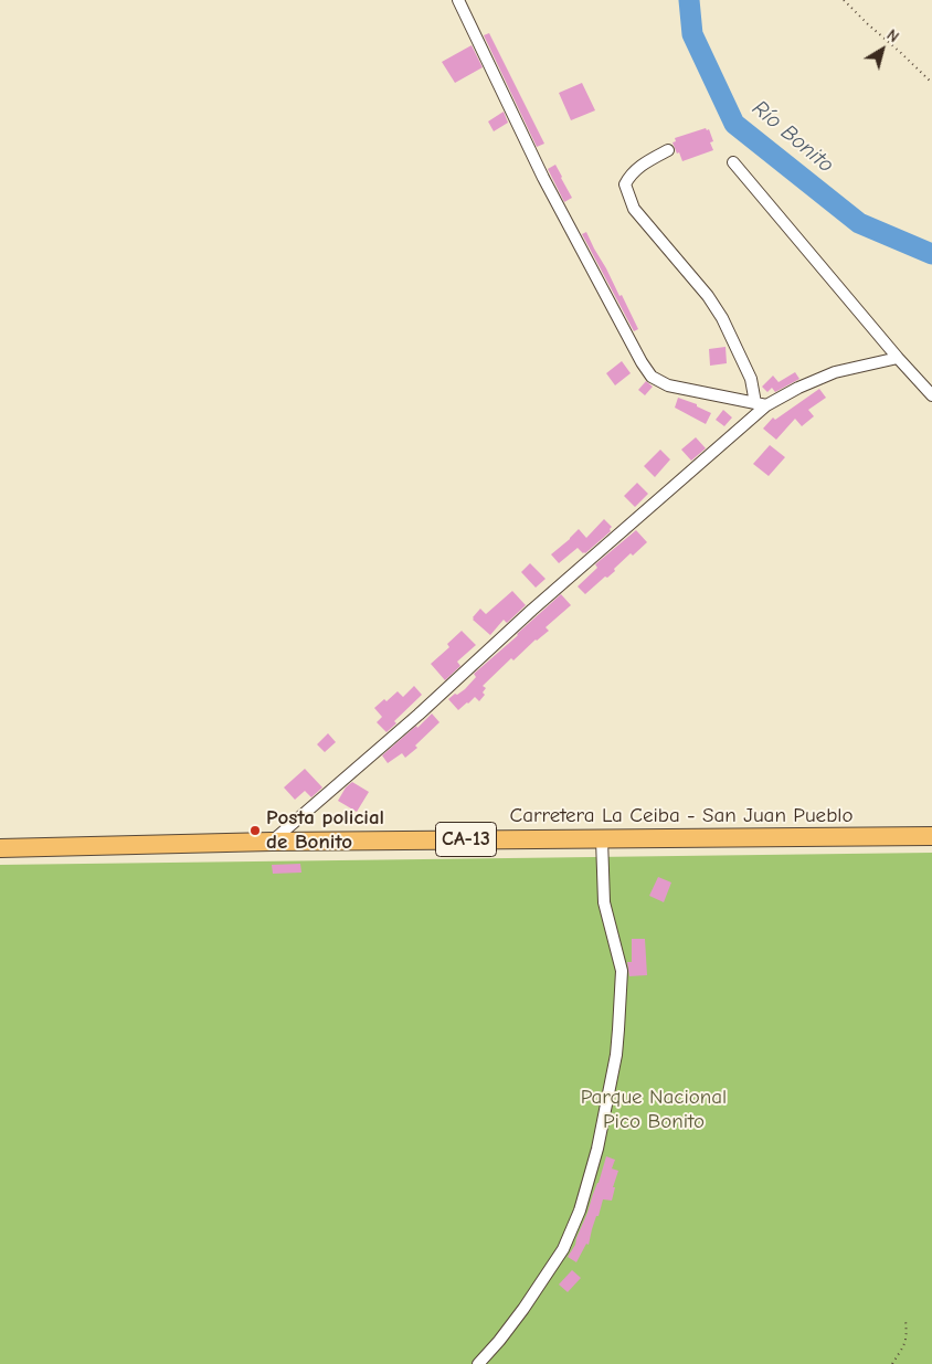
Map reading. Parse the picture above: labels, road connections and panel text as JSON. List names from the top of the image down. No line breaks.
{"streets":{"main road":["Carretera La Ceiba - San Juan Pueblo","CA-13"]},"water":["Río Bonito"],"parks":["Parque Nacional Pico Bonito"],"places":["Posta policial de Bonito"],"north":"top right"}
